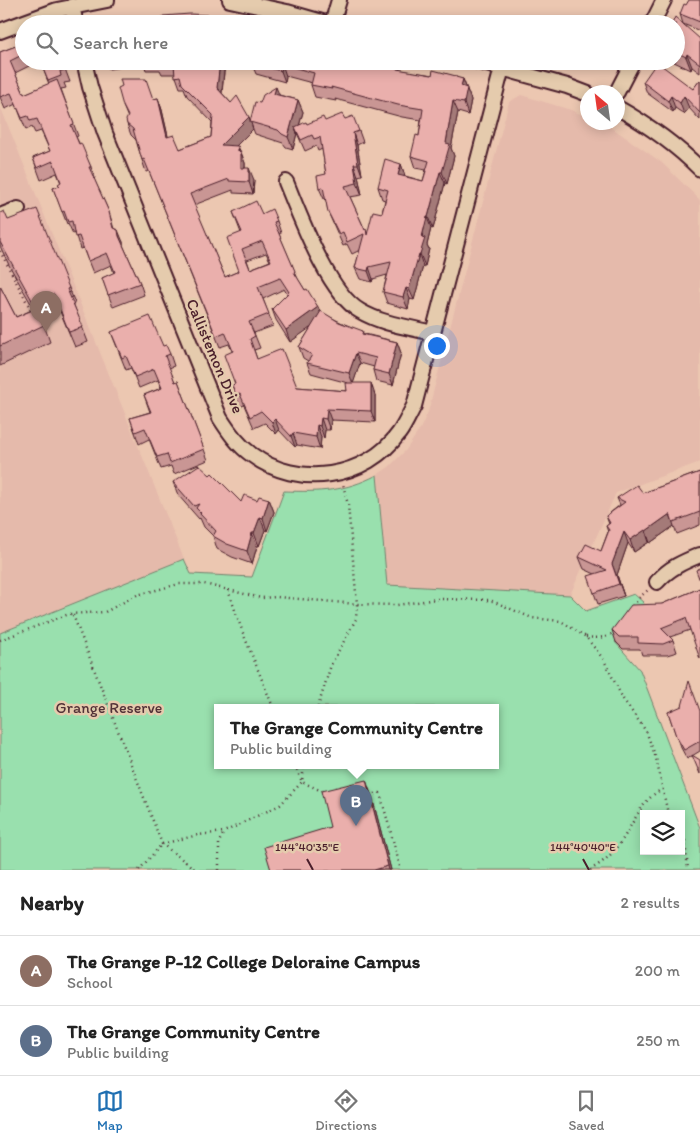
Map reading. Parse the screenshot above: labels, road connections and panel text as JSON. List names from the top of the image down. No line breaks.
{"streets":{"street":["Callistemon Drive"]},"parks":["Grange Reserve"],"north":"top left","page":{"search":"Search here","pins":["A","B"],"popup":["The Grange Community Centre","Public building"],"heading":["Nearby","2 results"],"list":[{"mark":"A","name":"The Grange P-12 College Deloraine Campus","note":"School","value":"200 m"},{"mark":"B","name":"The Grange Community Centre","note":"Public building","value":"250 m"}],"nav":["Map","Directions","Saved"]},"coordinates":["144°40'35\"E","144°40'40\"E"]}
